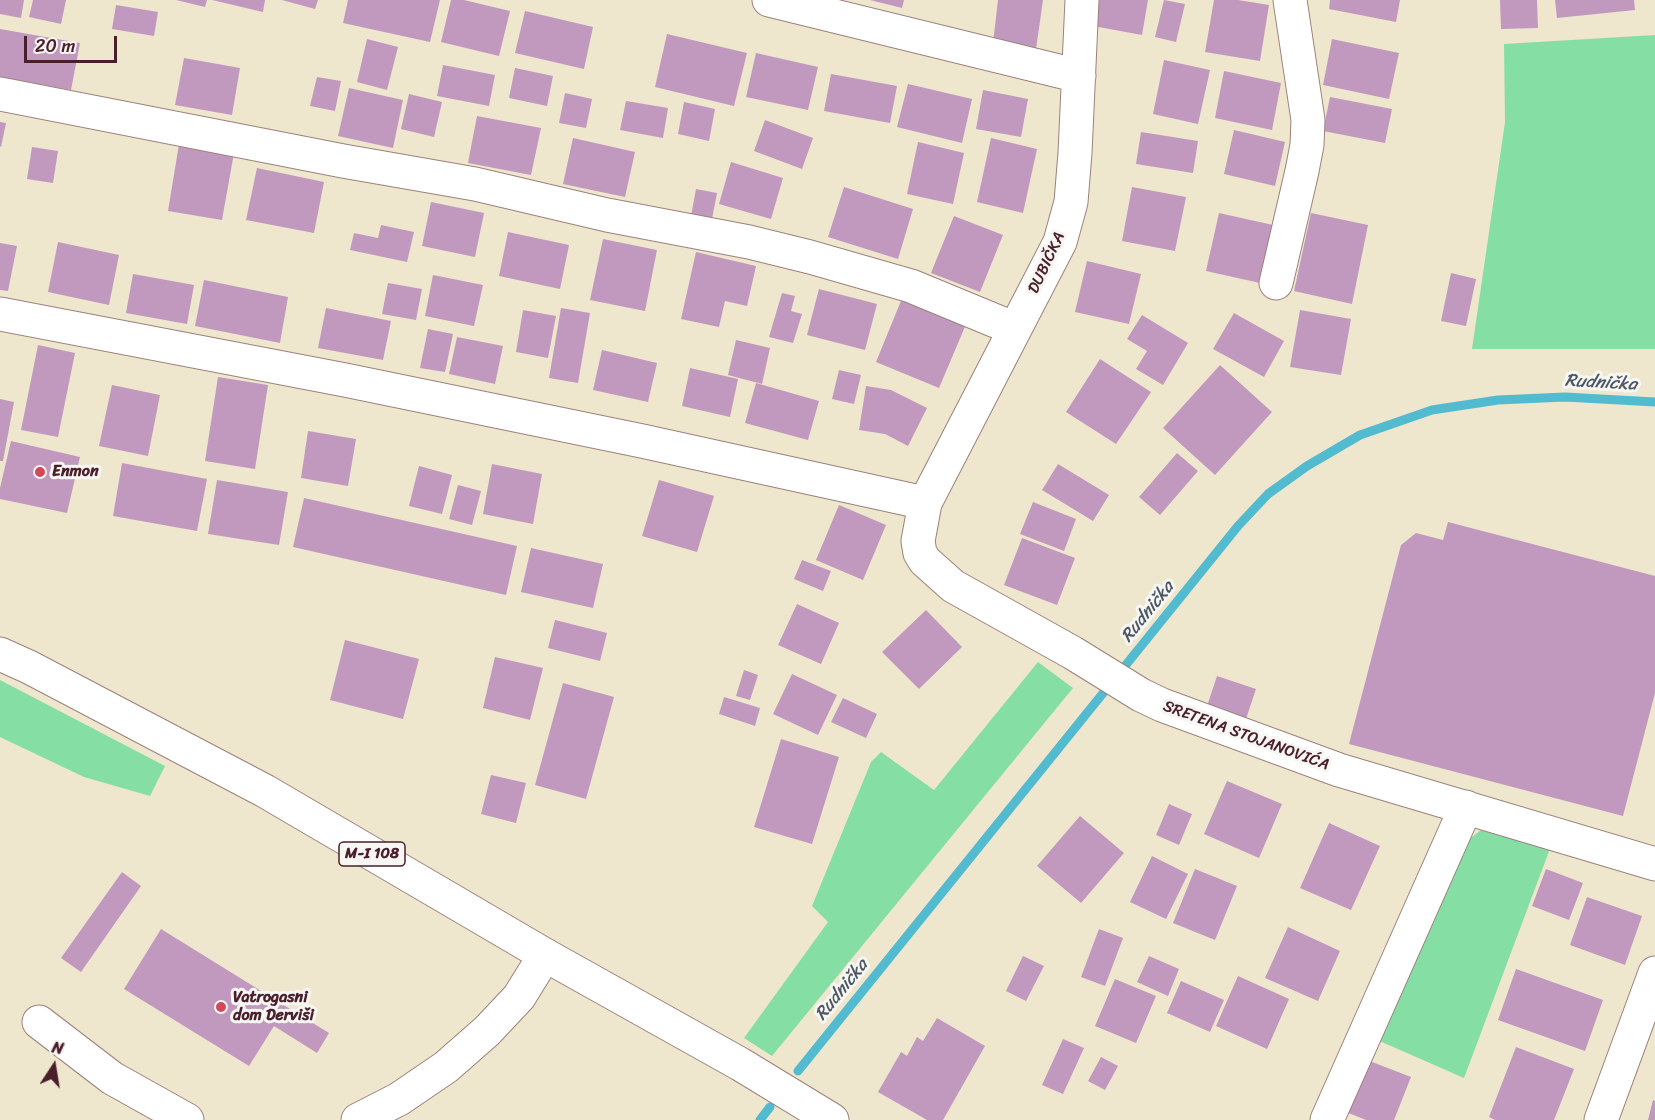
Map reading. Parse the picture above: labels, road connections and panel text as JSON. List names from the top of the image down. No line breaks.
{"streets":{"street":["DUBIČKA","SRETENA STOJANOVIĆA","M-I 108"]},"crossings":[["DUBIČKA","SRETENA STOJANOVIĆA"]],"water":["Rudnička"],"places":["Enmon","Vatrogasni dom Derviši"],"scale_bar":"20 m","north":"top"}
